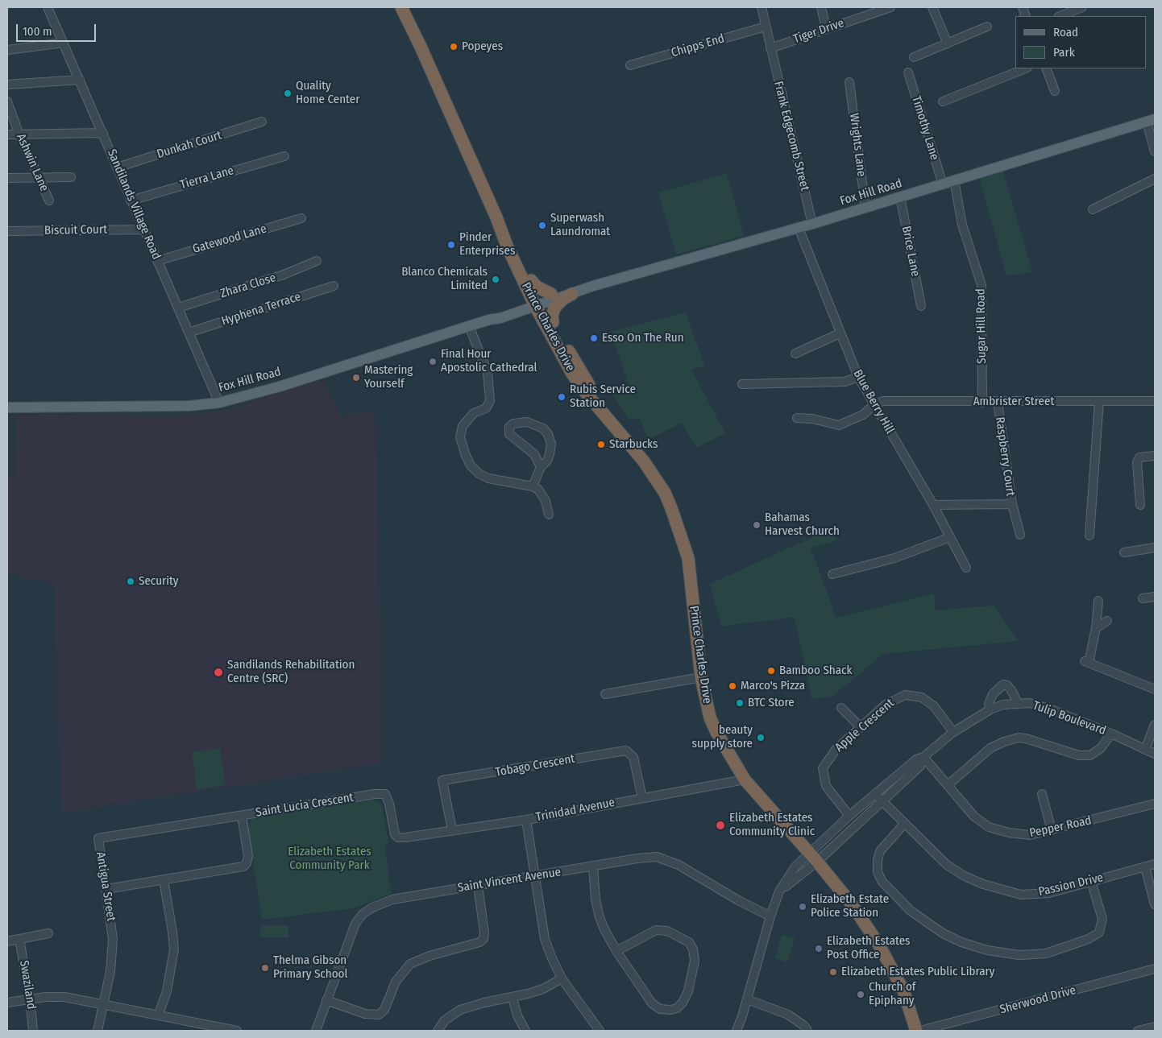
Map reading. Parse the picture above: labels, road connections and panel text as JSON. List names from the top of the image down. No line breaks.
{"streets":{"highway":["Prince Charles Drive"],"main road":["Fox Hill Road"],"street":["Tiger Drive","Chipps End","Timothy Lane","Frank Edgecomb Street","Dunkah Court","Wrights Lane","Ashwin Lane","Tierra Lane","Sandilands Village Road","Biscuit Court","Gatewood Lane","Brice Lane","Zhara Close","Hyphena Terrace","Sugar Hill Road","Blue Berry Hill","Ambrister Street","Raspberry Court","Tulip Boulevard","Apple Crescent","Tobago Crescent","Saint Lucia Crescent","Trinidad Avenue","Pepper Road","Saint Vincent Avenue","Passion Drive","Antigua Street","Swaziland","Sherwood Drive"]},"crossings":[["Tiger Drive","Frank Edgecomb Street"],["Chipps End","Frank Edgecomb Street"],["Timothy Lane","Fox Hill Road"],["Frank Edgecomb Street","Fox Hill Road"],["Dunkah Court","Sandilands Village Road"],["Wrights Lane","Fox Hill Road"],["Tierra Lane","Sandilands Village Road"],["Fox Hill Road","Sandilands Village Road"],["Fox Hill Road","Brice Lane"],["Fox Hill Road","Sugar Hill Road"],["Fox Hill Road","Prince Charles Drive"],["Fox Hill Road","Blue Berry Hill"],["Sandilands Village Road","Biscuit Court"],["Sandilands Village Road","Gatewood Lane"],["Sandilands Village Road","Zhara Close"],["Sandilands Village Road","Hyphena Terrace"],["Sugar Hill Road","Ambrister Street"],["Prince Charles Drive","Tulip Boulevard"],["Prince Charles Drive","Trinidad Avenue"],["Blue Berry Hill","Ambrister Street"],["Blue Berry Hill","Raspberry Court"],["Ambrister Street","Raspberry Court"],["Tulip Boulevard","Apple Crescent"],["Tulip Boulevard","Pepper Road"],["Tulip Boulevard","Passion Drive"],["Tobago Crescent","Trinidad Avenue"],["Saint Lucia Crescent","Trinidad Avenue"],["Saint Lucia Crescent","Antigua Street"]],"parks":["Elizabeth Estates Community Park"],"places":["Popeyes","Quality Home Center","Superwash Laundromat","Pinder Enterprises","Blanco Chemicals Limited","Esso On The Run","Final Hour Apostolic Cathedral","Mastering Yourself","Rubis Service Station","Starbucks","Bahamas Harvest Church","Security","Bamboo Shack","Sandilands Rehabilitation Centre (SRC)","Marco's Pizza","BTC Store","beauty supply store","Elizabeth Estates Community Clinic","Elizabeth Estate Police Station","Elizabeth Estates Post Office","Thelma Gibson Primary School","Elizabeth Estates Public Library","Church of Epiphany"],"legend":["Road","Park"],"scale_bar":"100 m"}
